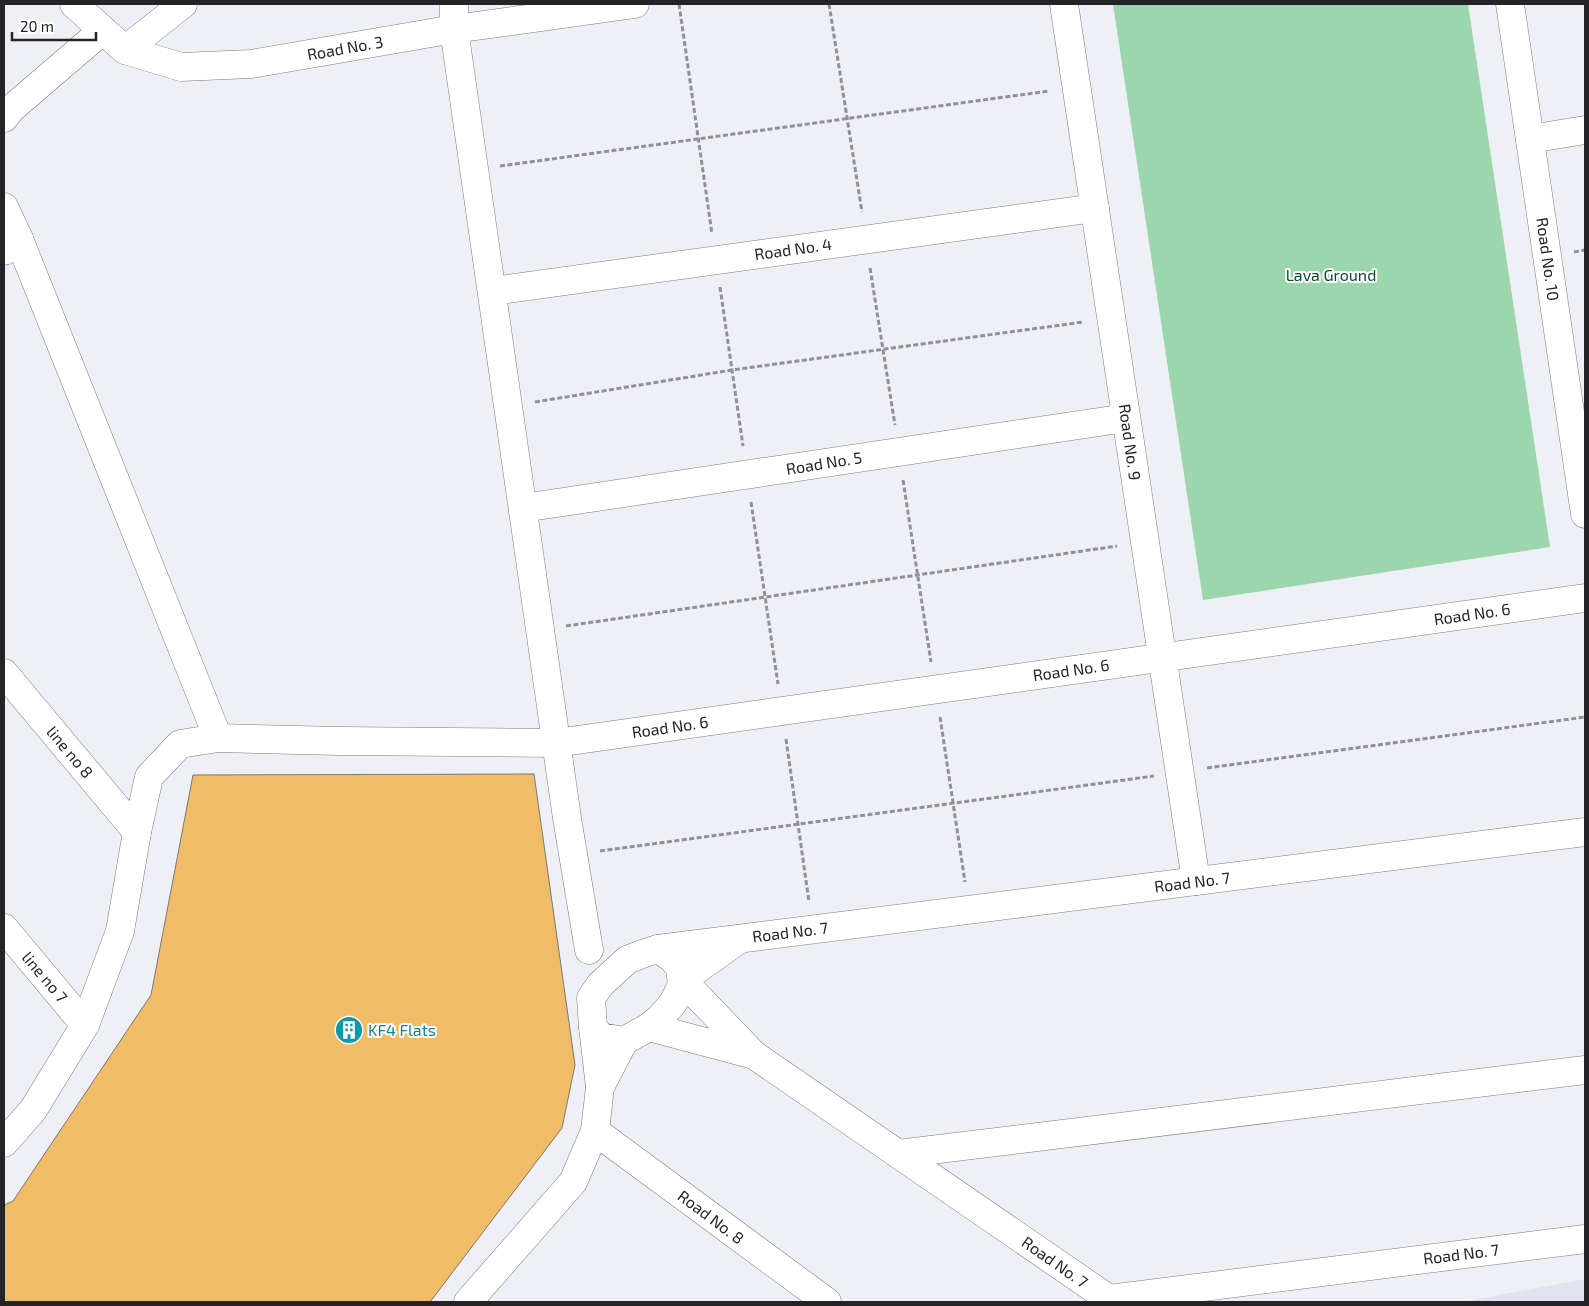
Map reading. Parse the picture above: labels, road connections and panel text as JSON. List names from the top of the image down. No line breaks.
{"streets":{"street":["Road No. 3","Road No. 4","Road No. 10","Road No. 9","Road No. 5","Road No. 6","line no 8","Road No. 7","line no 7","Road No. 8"]},"crossings":[["Road No. 4","Road No. 9"],["Road No. 9","Road No. 5"],["Road No. 9","Road No. 6"],["Road No. 9","Road No. 7"],["Road No. 6","line no 8"],["Road No. 6","line no 7"]],"parks":["Lava Ground"],"places":{"building":["KF4 Flats"]},"scale_bar":"20 m"}
